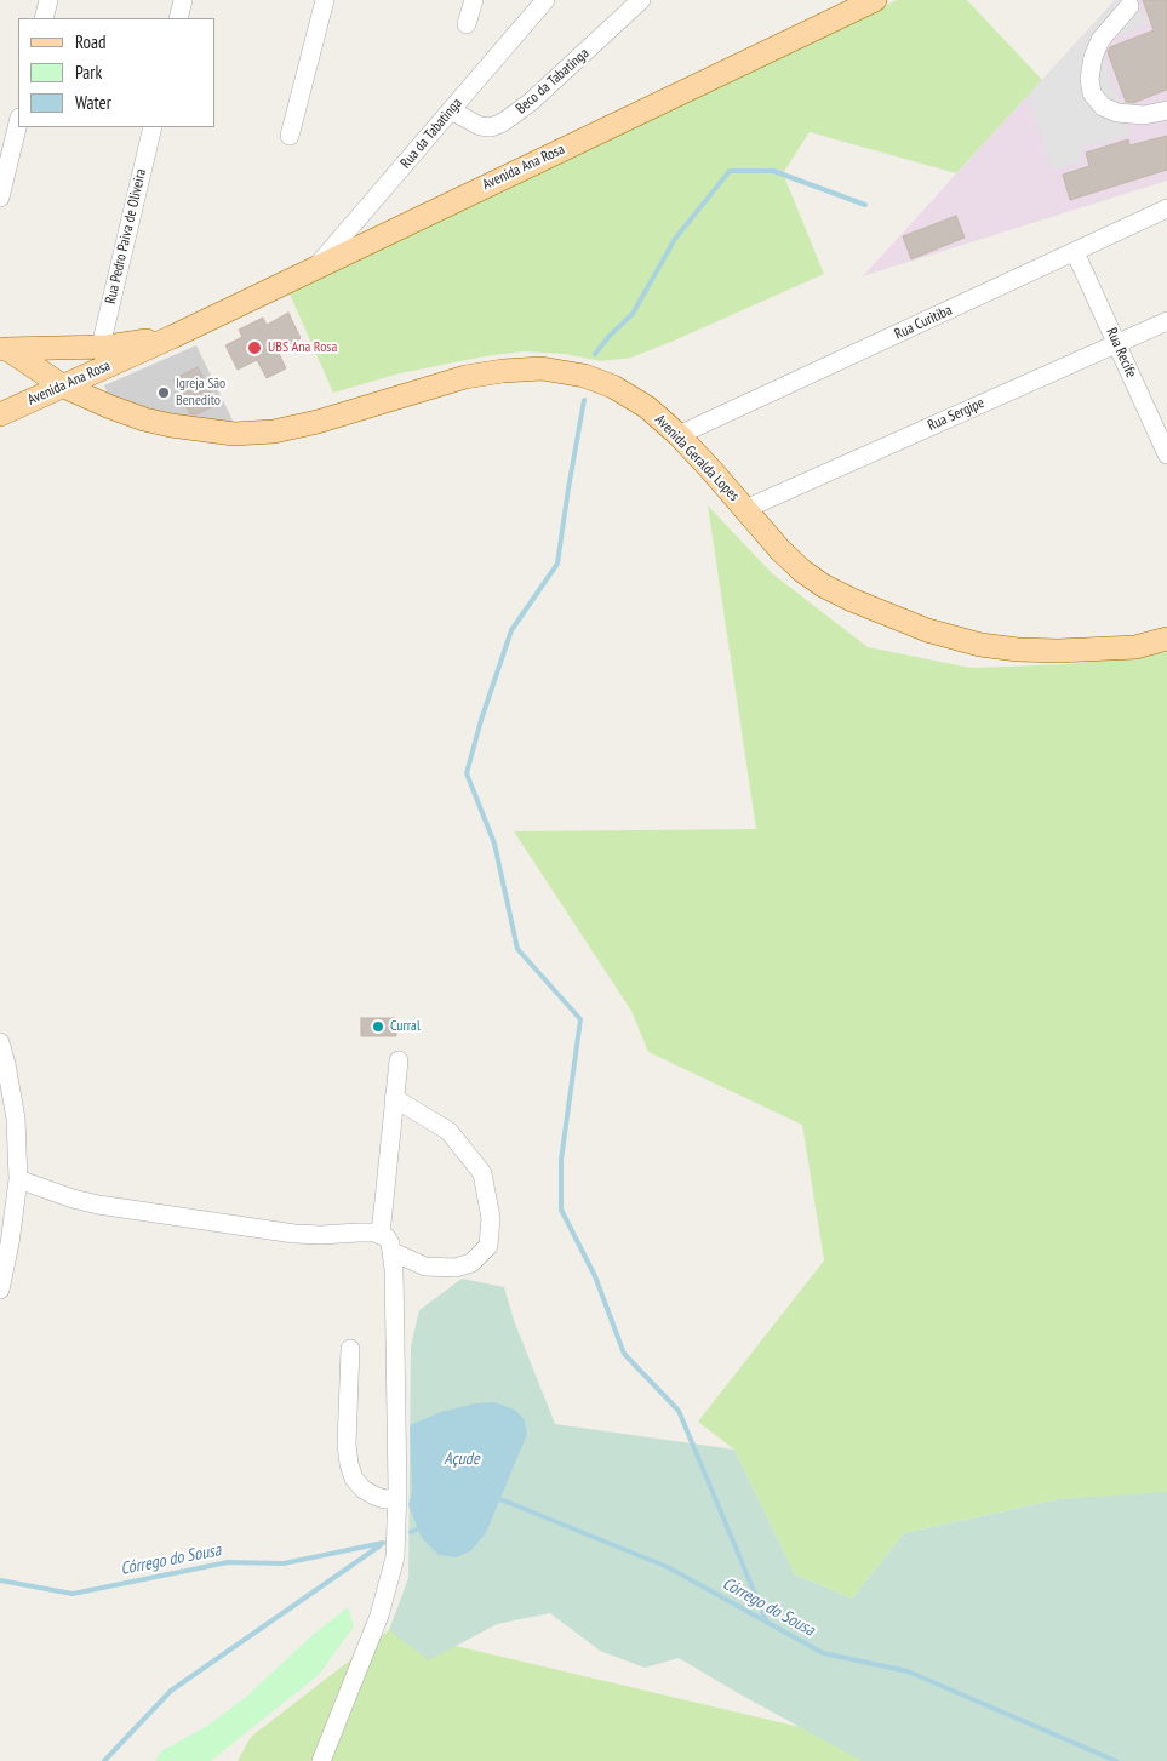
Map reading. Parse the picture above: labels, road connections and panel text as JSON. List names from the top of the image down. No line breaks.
{"streets":{"main road":["Avenida Ana Rosa","Avenida Geralda Lopes"],"street":["Beco da Tabatinga","Rua da Tabatinga","Rua Pedro Paiva de Oliveira","Rua Curitiba","Rua Recife","Rua Sergipe"]},"crossings":[["Beco da Tabatinga","Rua da Tabatinga"],["Rua da Tabatinga","Avenida Ana Rosa"],["Avenida Ana Rosa","Rua Pedro Paiva de Oliveira"],["Avenida Ana Rosa","Avenida Geralda Lopes"],["Rua Curitiba","Rua Recife"],["Rua Curitiba","Avenida Geralda Lopes"],["Rua Recife","Rua Sergipe"],["Rua Sergipe","Avenida Geralda Lopes"]],"water":["Açude","Córrego do Sousa"],"places":["UBS Ana Rosa","Igreja São Benedito","Curral"],"legend":["Road","Park","Water"]}
